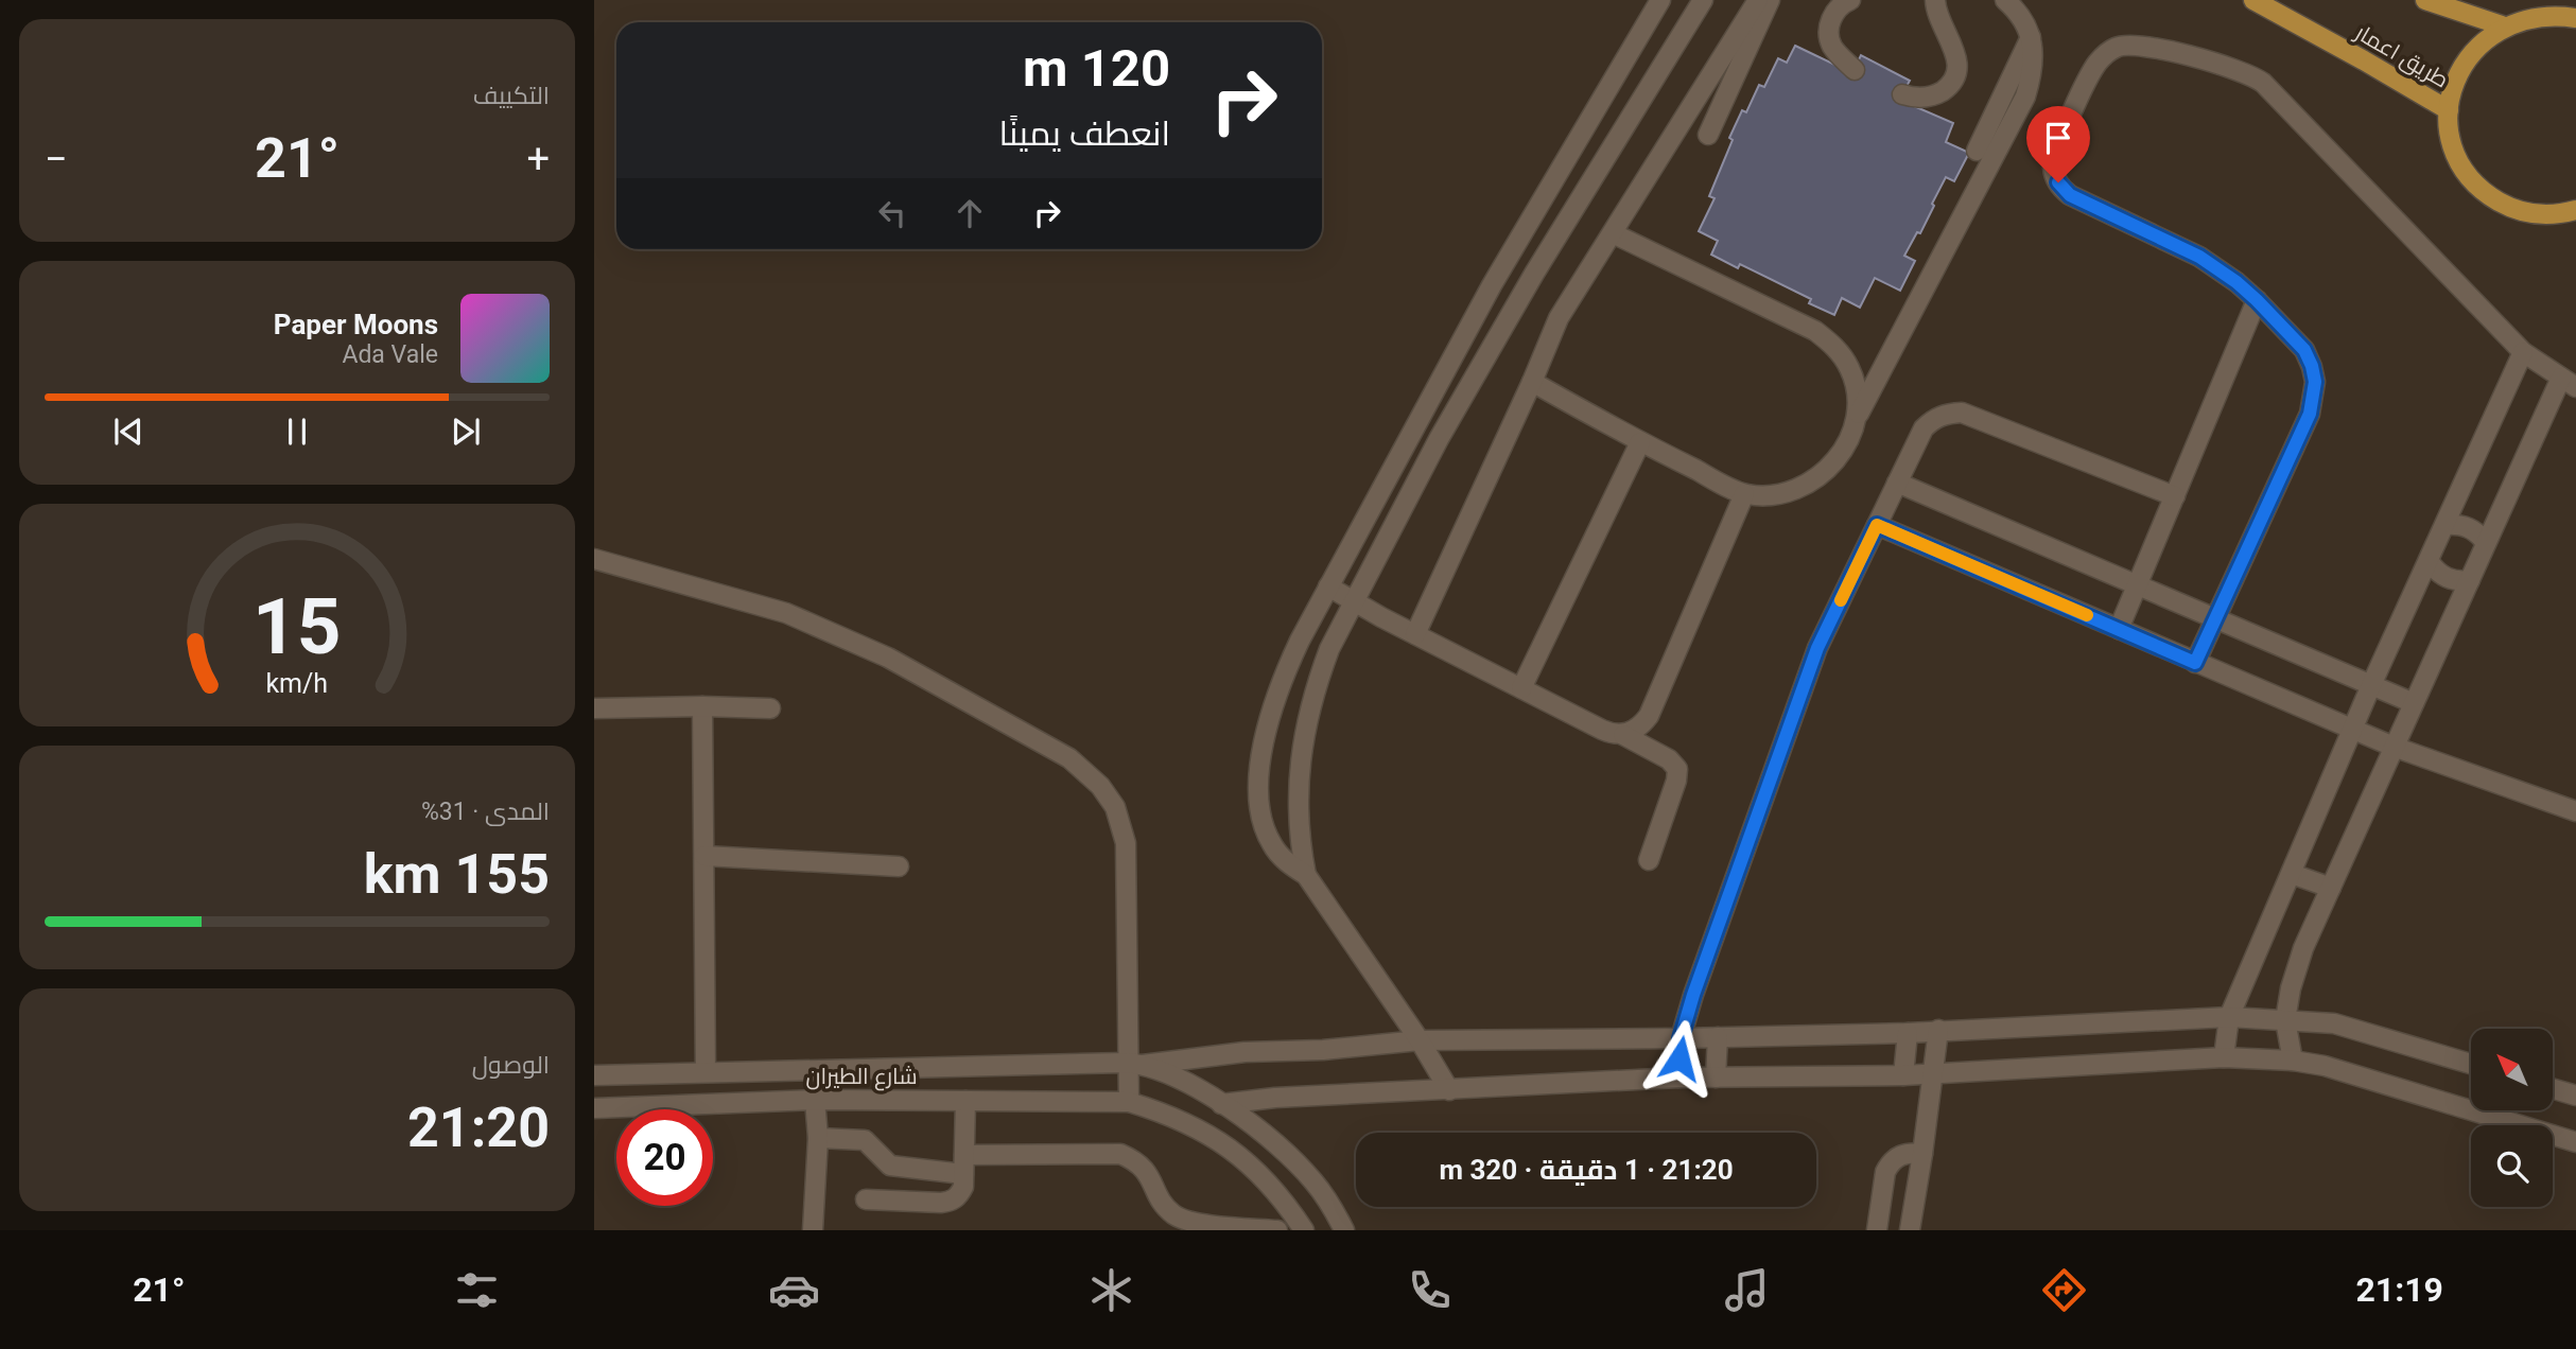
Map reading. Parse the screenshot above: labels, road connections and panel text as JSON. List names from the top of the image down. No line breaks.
{"streets":{"main road":["طريق اعمار"],"street":["شارع الطيران"]},"north":"top left","page":{"tile":["التكييف",["المدى · 31%","155 km"],["الوصول","21:20"]],"turn":["120 m","انعطف يمينًا"],"heat":["−","21°","+"],"song":["Paper Moons","Ada Vale"],"limit":"20","trip":"21:20 · 1 دقيقة · 320 m","tabs":["21:19","21°"],"gauge":["15","km/h"]}}
